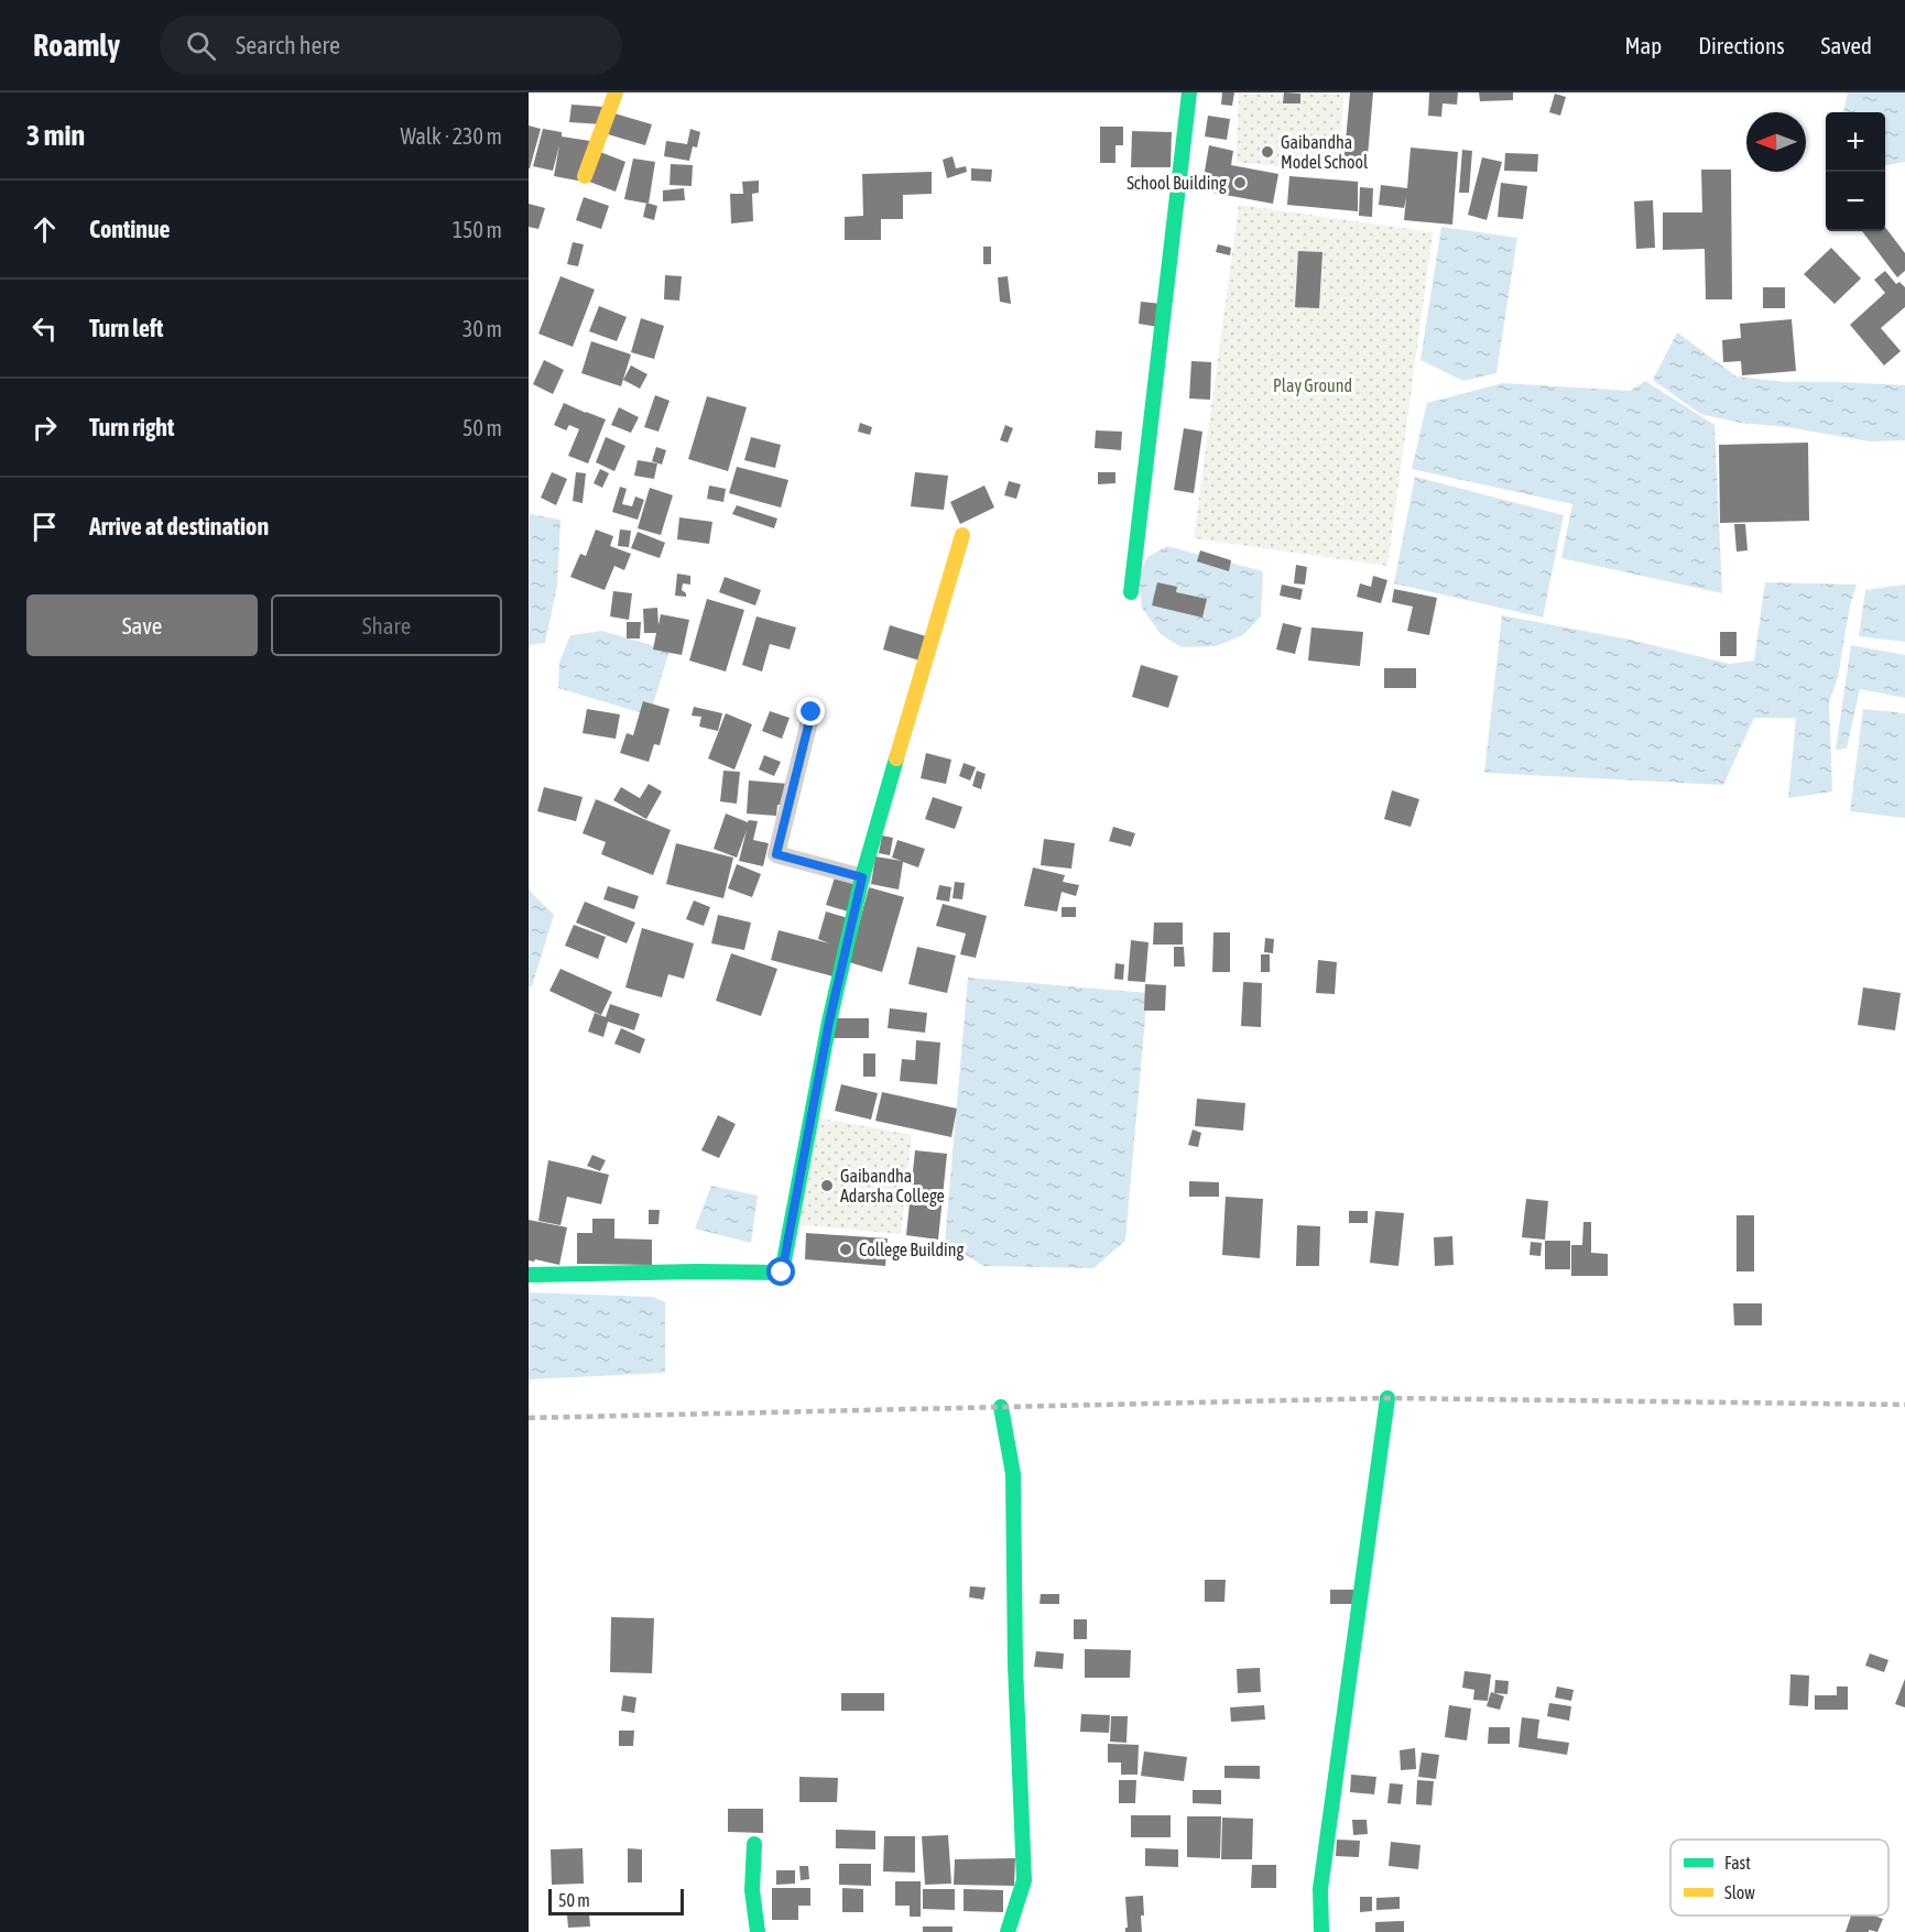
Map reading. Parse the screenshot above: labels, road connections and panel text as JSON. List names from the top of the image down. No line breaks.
{"parks":["Play Ground"],"places":["Gaibandha Model School","School Building","Gaibandha Adarsha College","College Building"],"legend":["Fast","Slow"],"scale_bar":"50 m","north":"left","page":{"header":"Roamly","search":"Search here","nav":["Map","Directions","Saved"],"heading":["3 min","Walk · 230 m"],"map_buttons":["+","−"],"list":[["Continue","150 m"],["Turn left","30 m"],["Turn right","50 m"],"Arrive at destination"],"buttons":["Save","Share"],"scale":"50 m"}}
